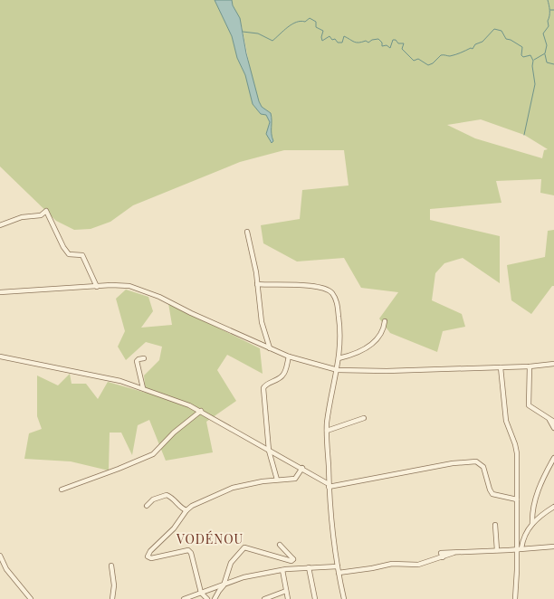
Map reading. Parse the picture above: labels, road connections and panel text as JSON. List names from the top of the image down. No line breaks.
{"districts":["VODÉNOU"]}
